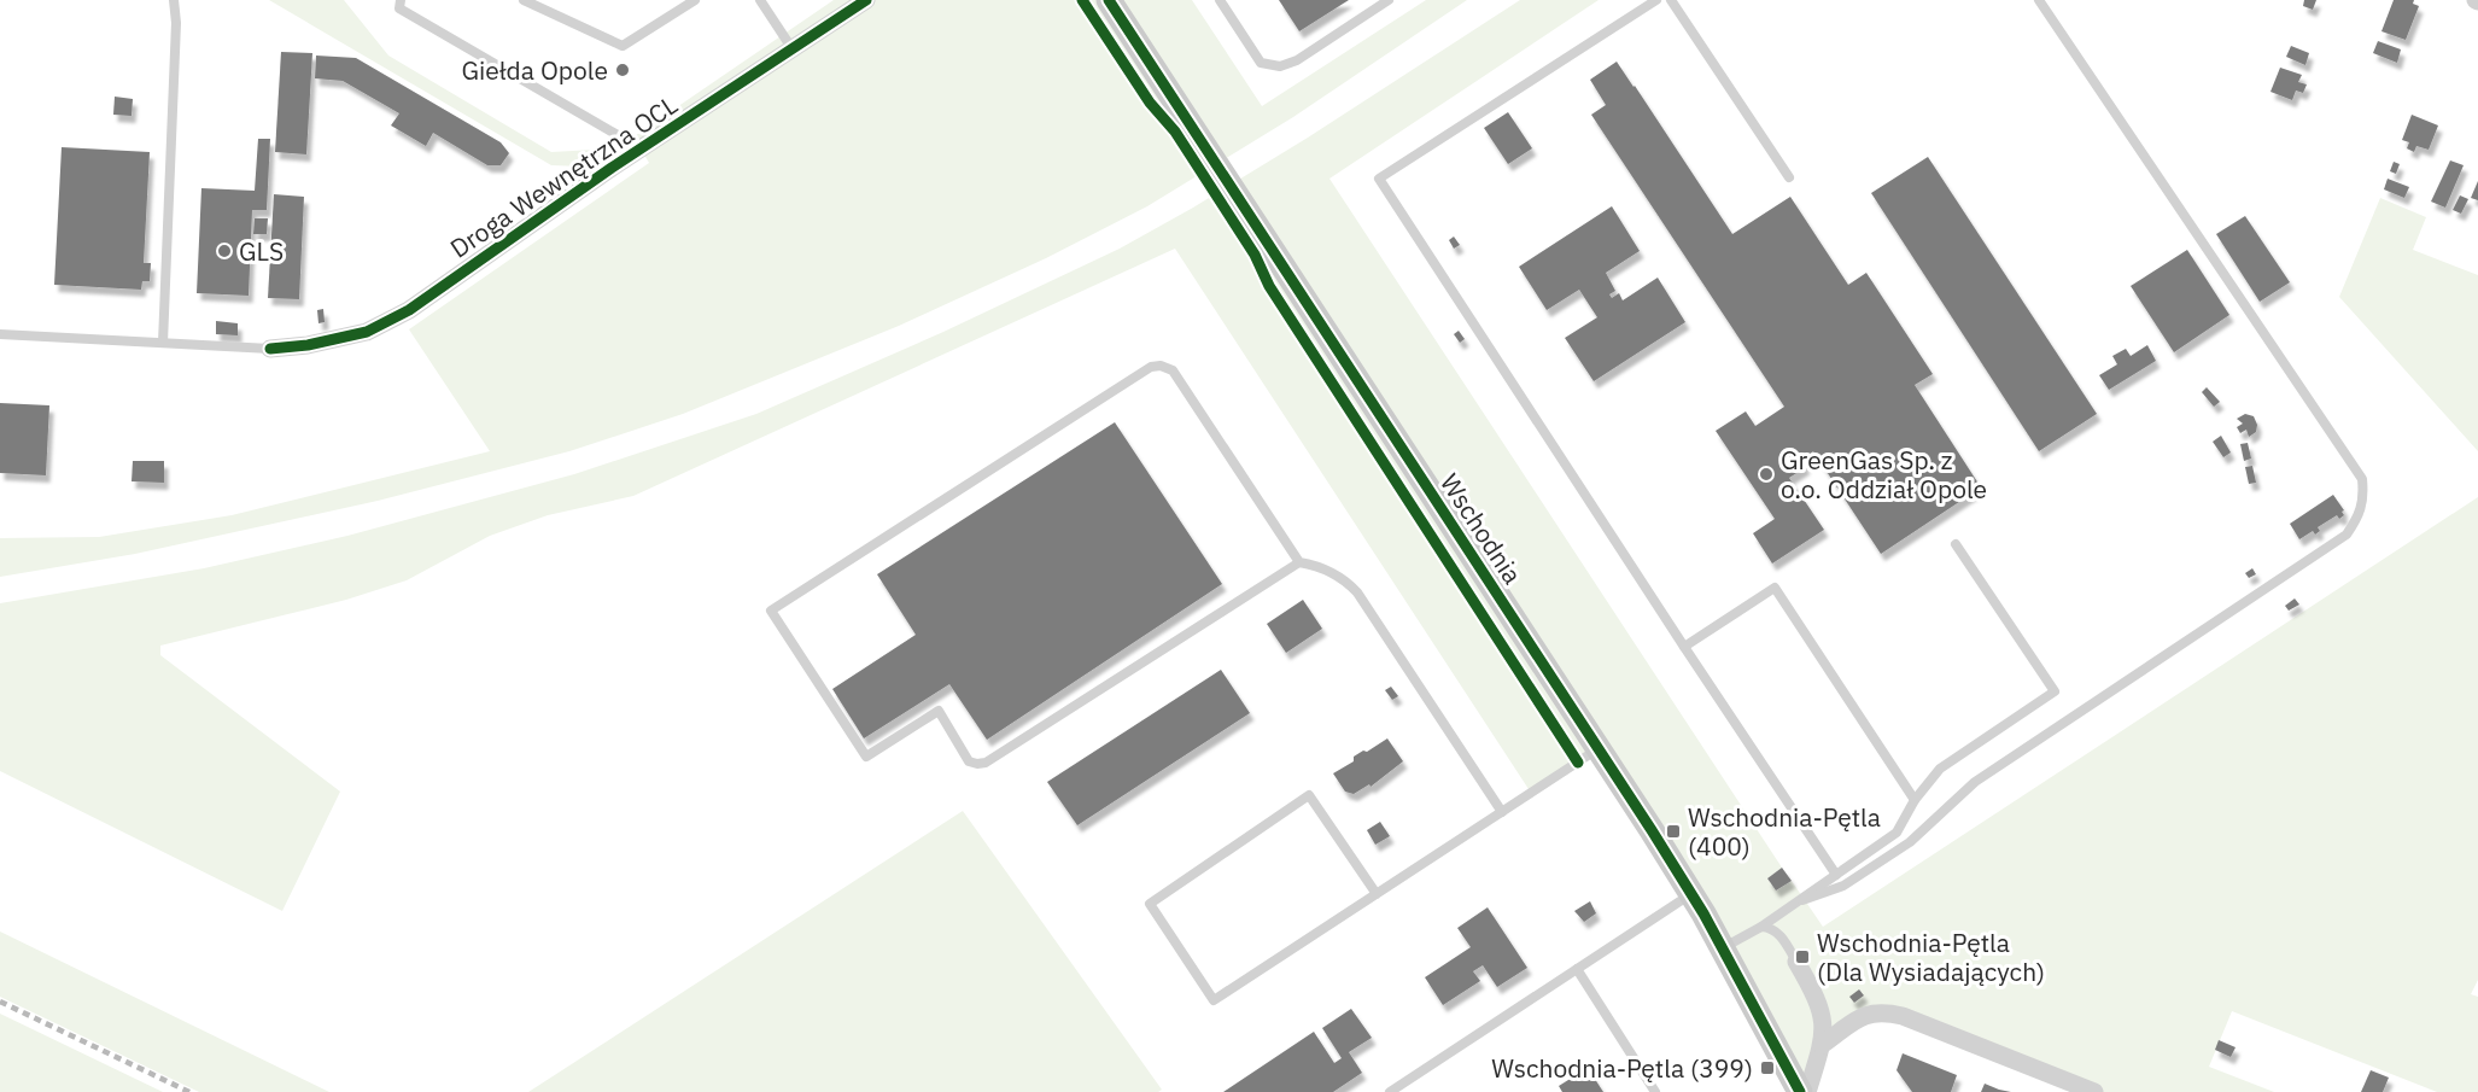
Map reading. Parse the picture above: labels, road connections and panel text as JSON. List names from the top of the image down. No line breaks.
{"streets":{"street":["Droga Wewnętrzna OCL","Wschodnia"]},"places":{"other":["Giełda Opole","GLS","GreenGas Sp. z o.o. Oddział Opole"],"transit":["Wschodnia-Pętla (400)","Wschodnia-Pętla (Dla Wysiadających)","Wschodnia-Pętla (399)"]}}
